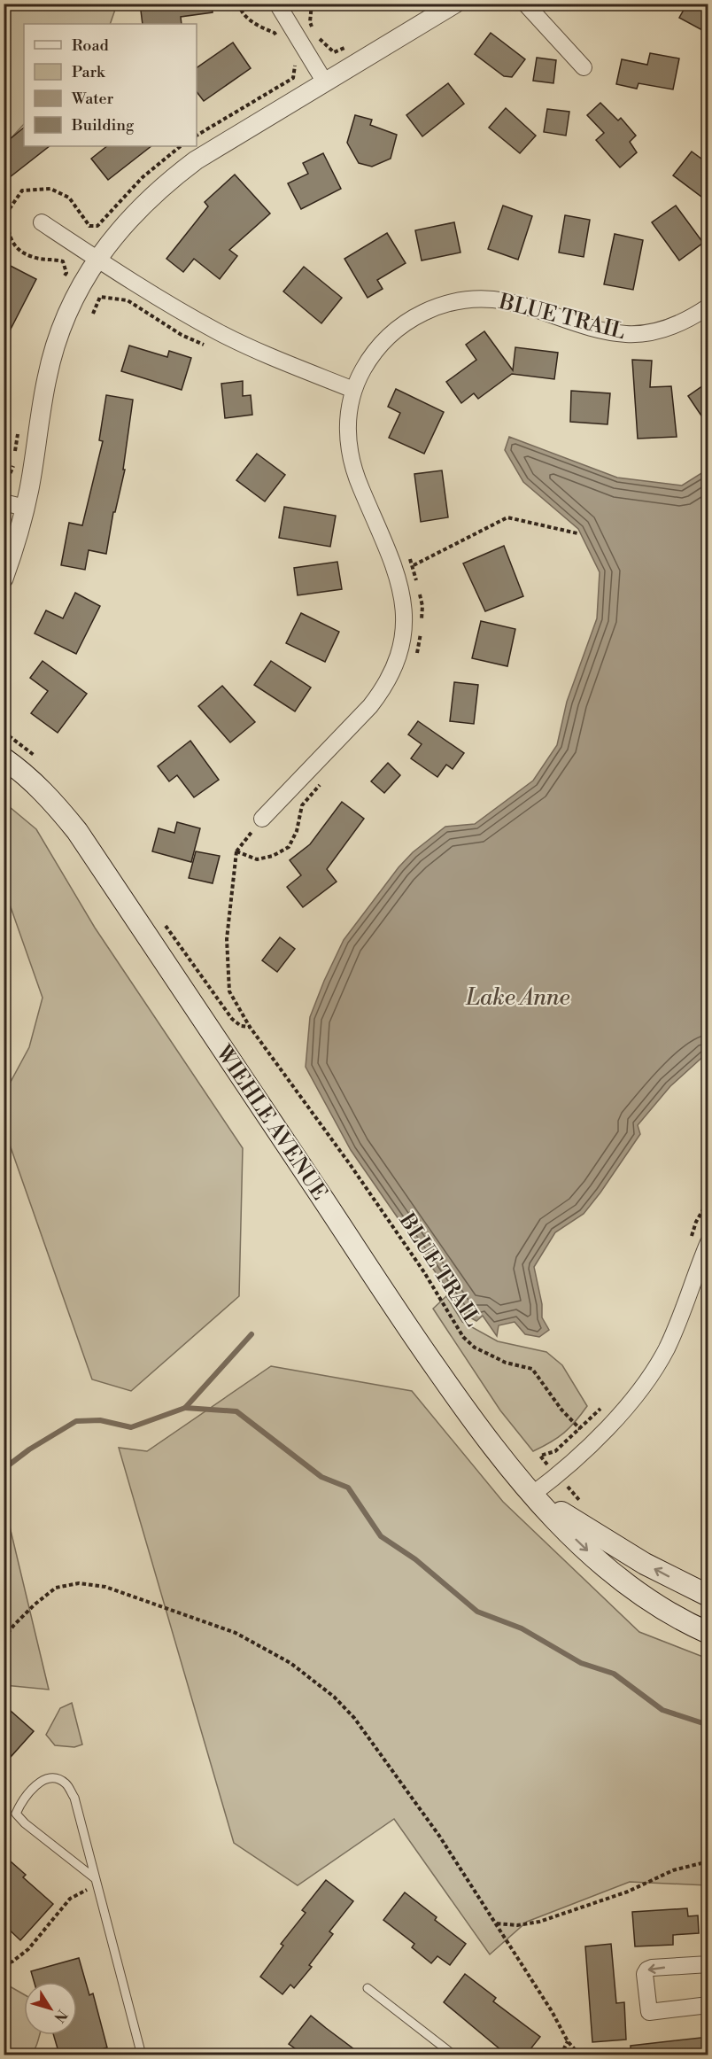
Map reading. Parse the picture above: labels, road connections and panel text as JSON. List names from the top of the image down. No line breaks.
{"streets":{"main road":["WIEHLE AVENUE"],"path":["BLUE TRAIL"]},"water":["Lake Anne"],"legend":["Road","Park","Water","Building"],"north":"bottom right"}
